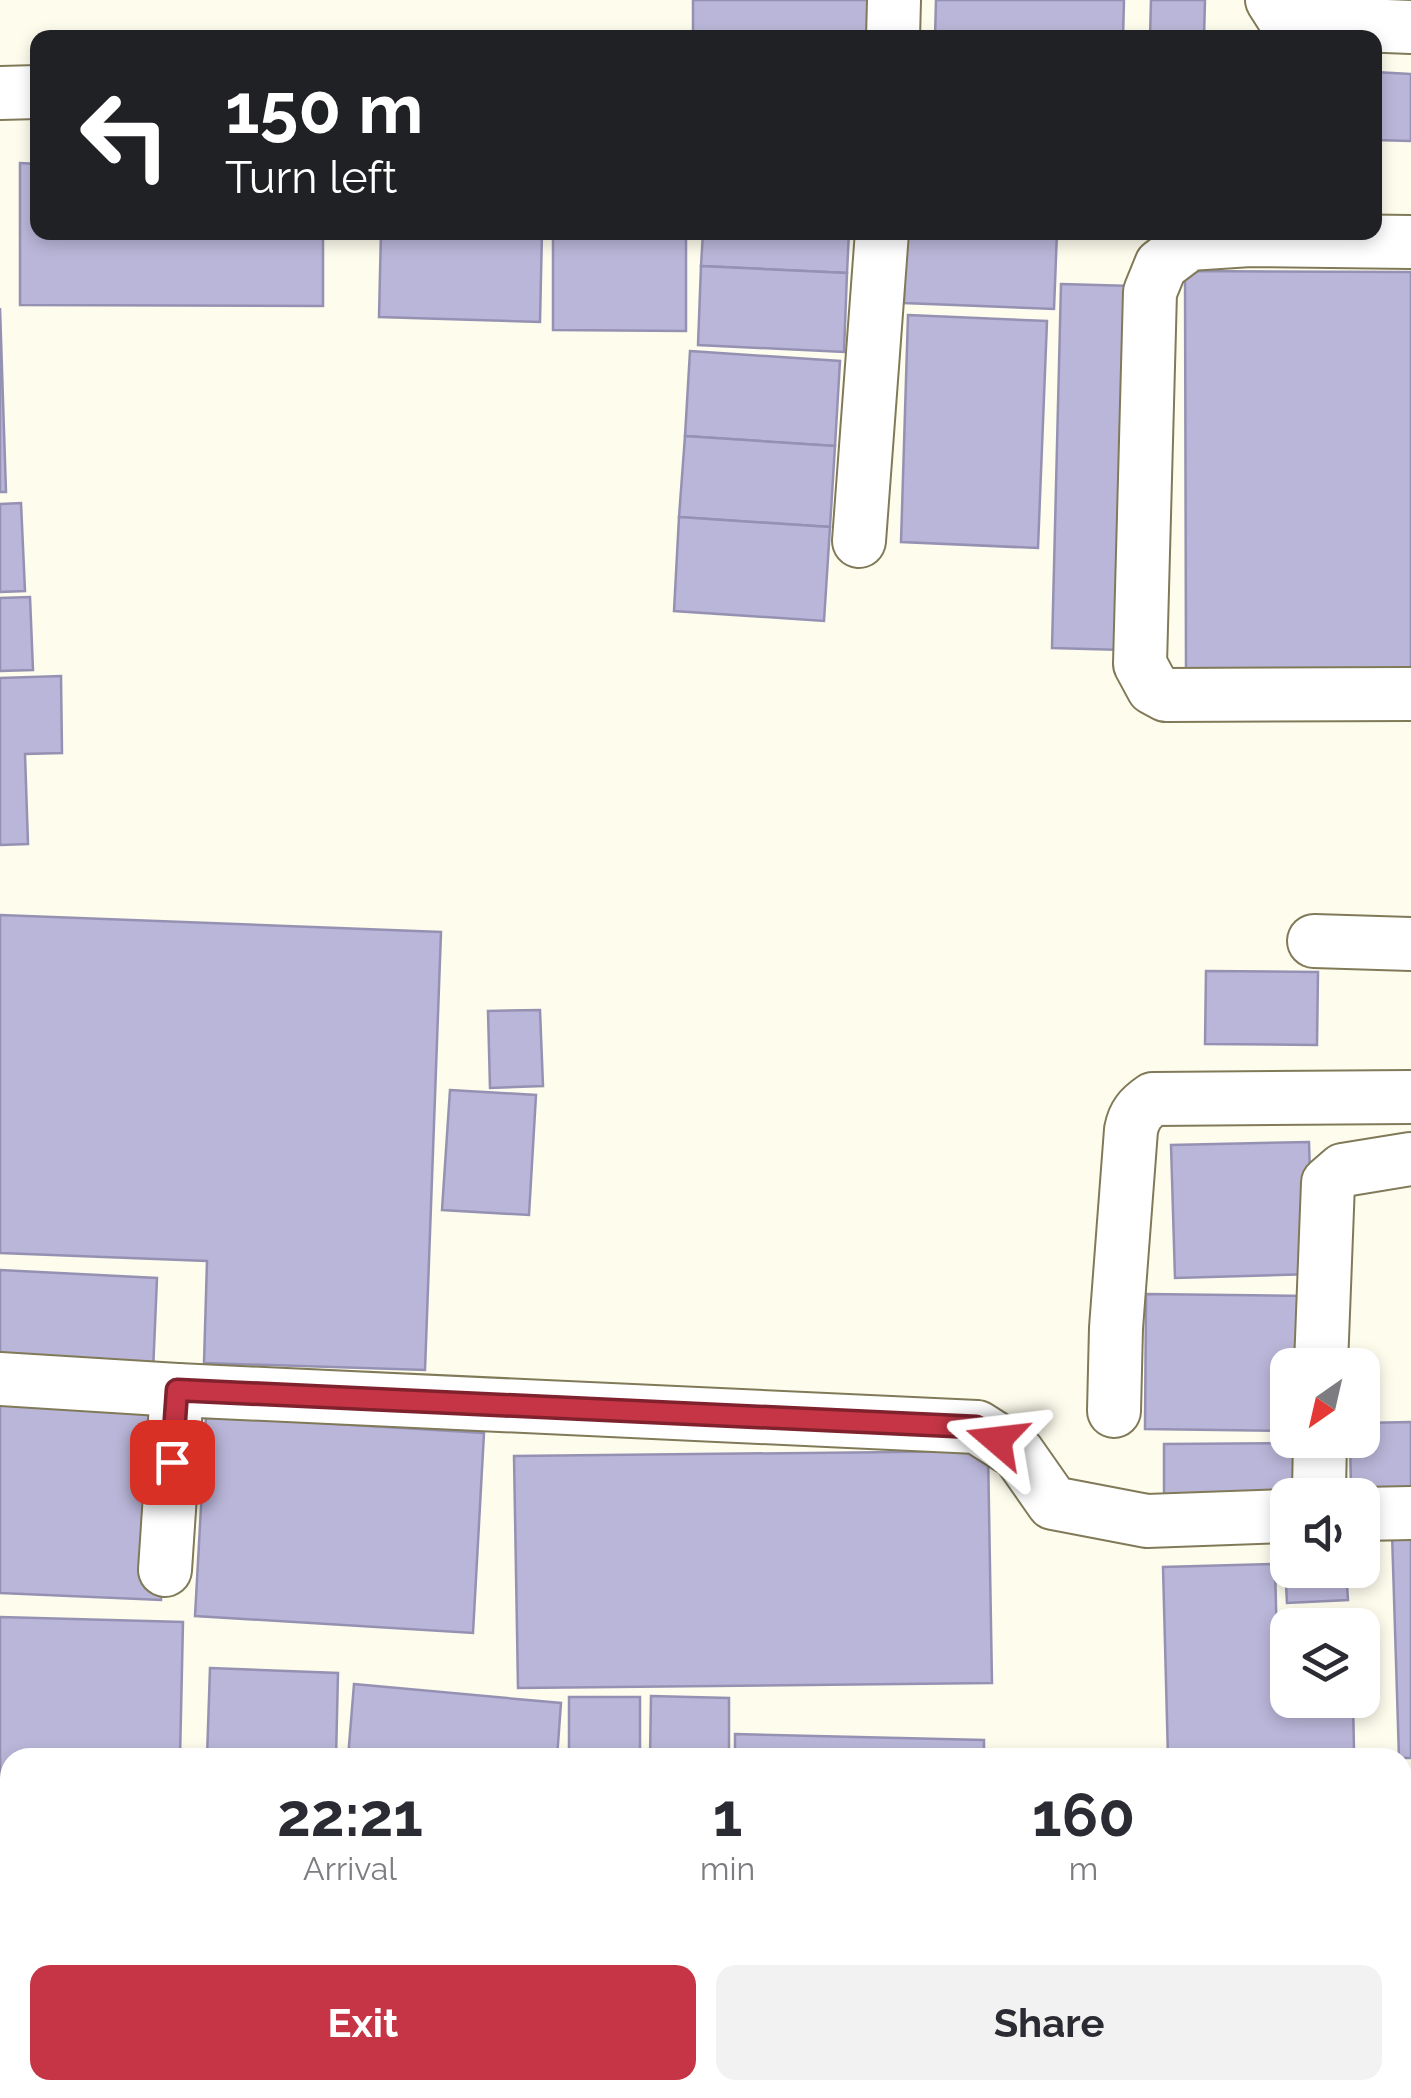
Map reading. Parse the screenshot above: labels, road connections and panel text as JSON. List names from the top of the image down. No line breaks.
{"north":"bottom left","page":{"turn":["150 m","Turn left"],"eta":["22:21","Arrival","1","min","160","m"],"buttons":["Exit","Share"]}}
